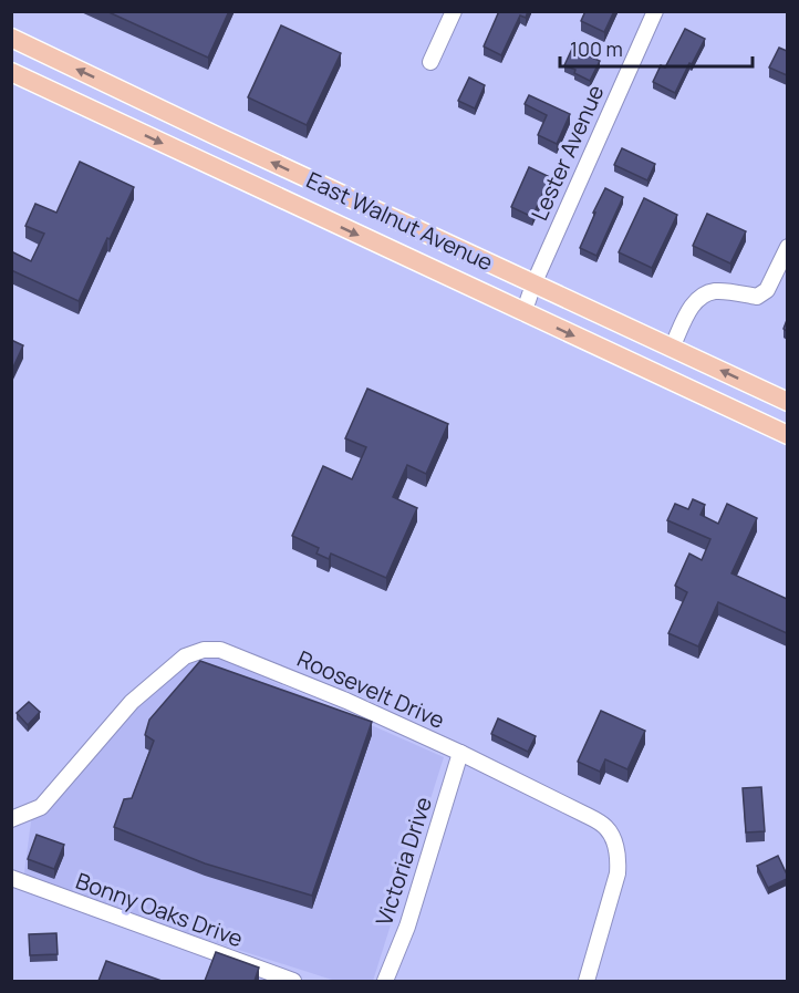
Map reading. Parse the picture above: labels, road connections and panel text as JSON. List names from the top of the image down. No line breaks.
{"streets":{"main road":["East Walnut Avenue"],"street":["Lester Avenue","Roosevelt Drive","Victoria Drive","Bonny Oaks Drive"]},"crossings":[["Lester Avenue","East Walnut Avenue"],["Roosevelt Drive","Victoria Drive"]],"scale_bar":"100 m"}
